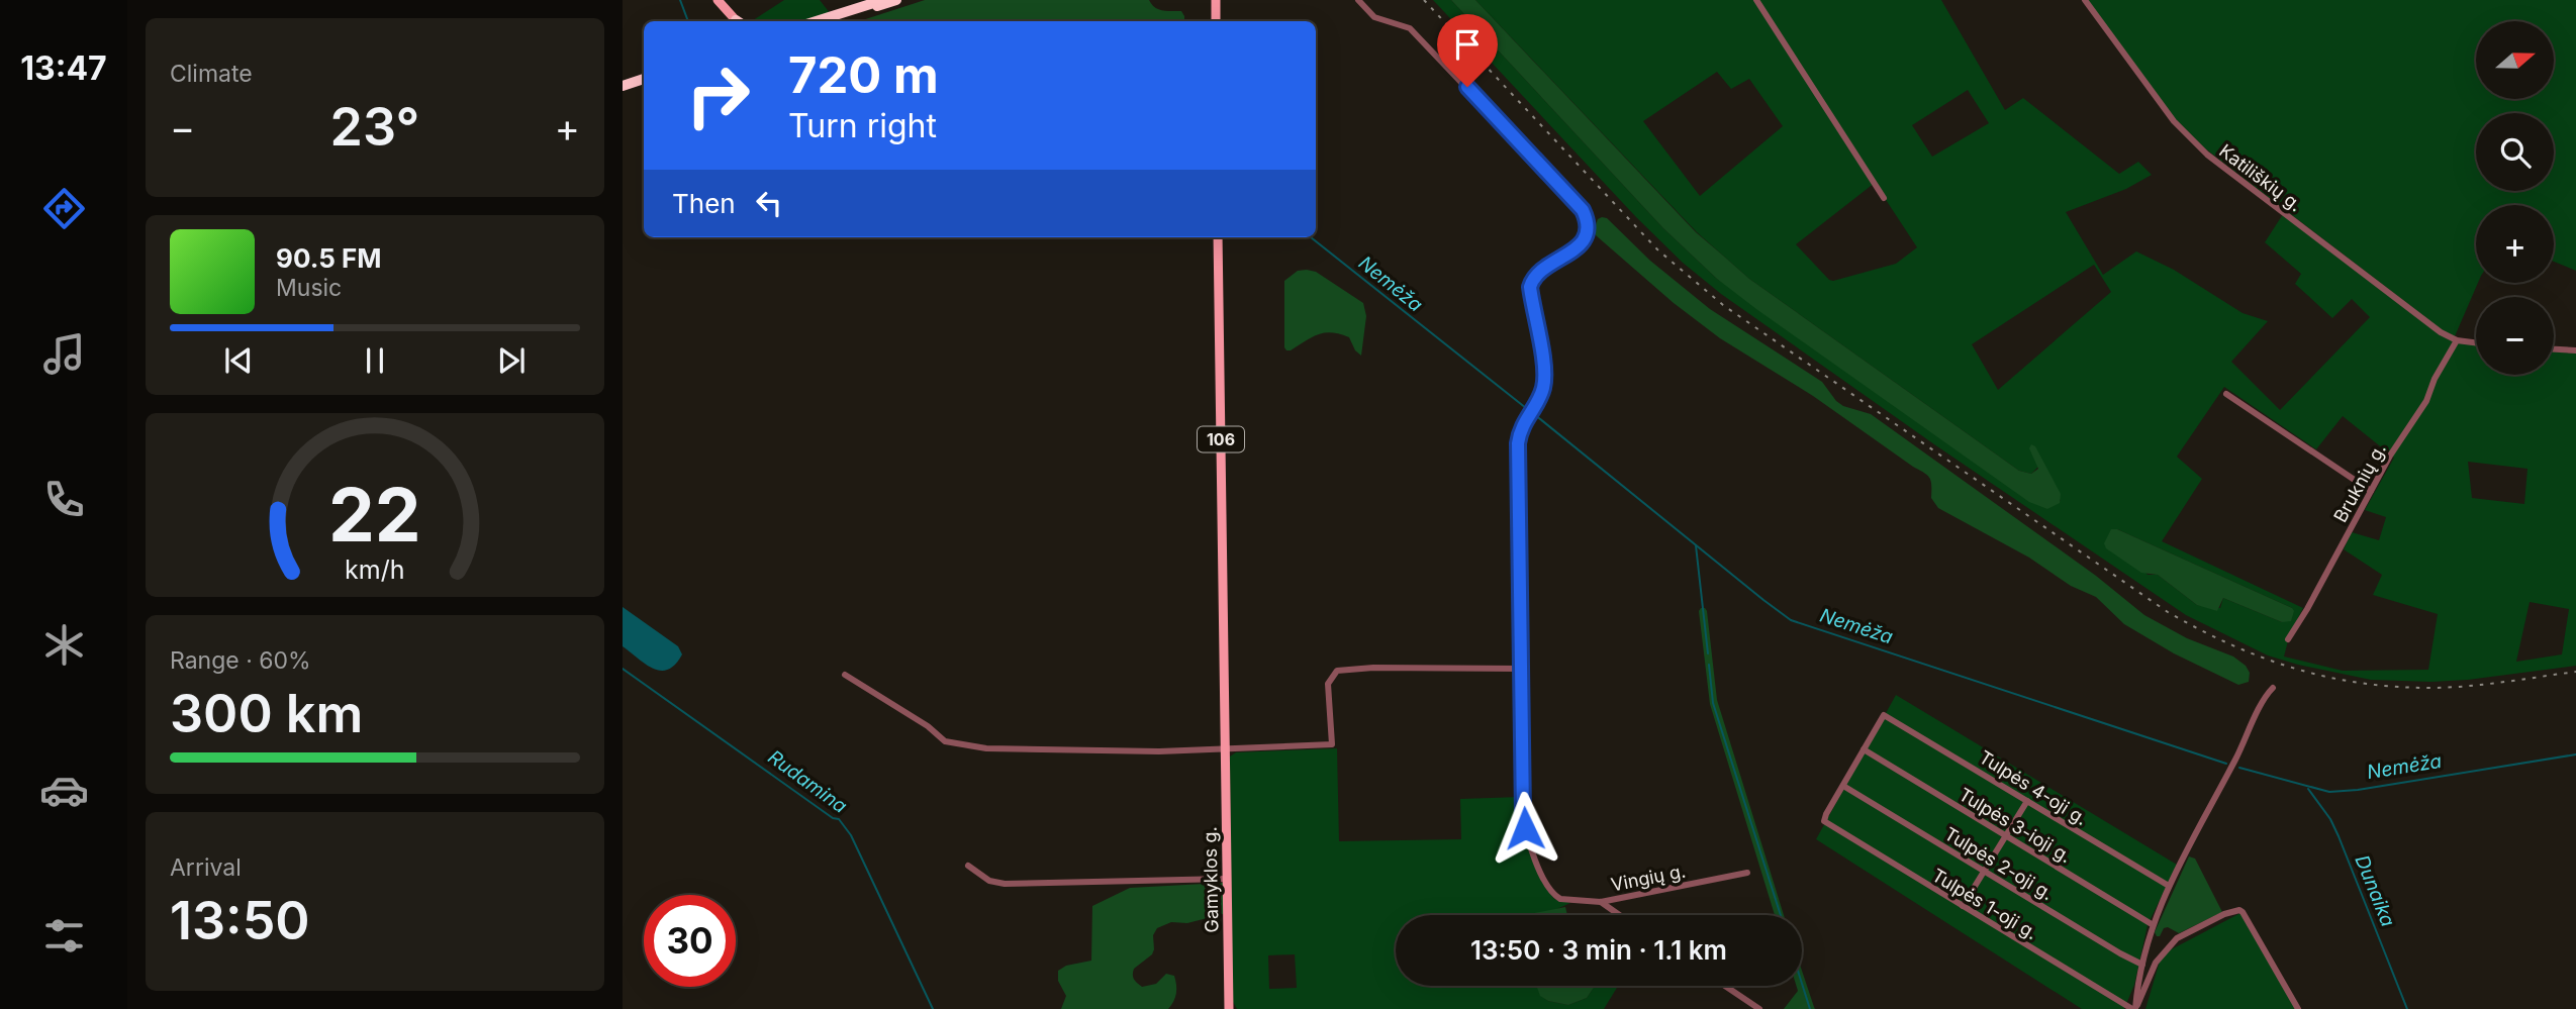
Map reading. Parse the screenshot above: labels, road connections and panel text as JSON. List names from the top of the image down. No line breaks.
{"streets":{"main road":["106","Gamyklos g."],"street":["Katiliškių g.","Bruknių g.","Tulpės 4-oji g.","Tulpės 3-ioji g.","Tulpės 2-oji g.","Vingių g.","Tulpės 1-oji g."]},"crossings":[["Katiliškių g.","Bruknių g."],["106","Gamyklos g."],["Tulpės 4-oji g.","Tulpės 3-ioji g."],["Tulpės 2-oji g.","Tulpės 1-oji g."]],"water":["Nemėža","Rudamina","Dunaika"],"north":"right","page":{"tabs":"13:47","tile":["Climate",["Range · 60%","300 km"],["Arrival","13:50"]],"map_buttons":["+","−"],"turn":["720 m","Turn right"],"heat":["−","23°","+"],"then":"Then","song":["90.5 FM","Music"],"limit":"30","trip":"13:50 · 3 min · 1.1 km","gauge":["22","km/h"]}}
